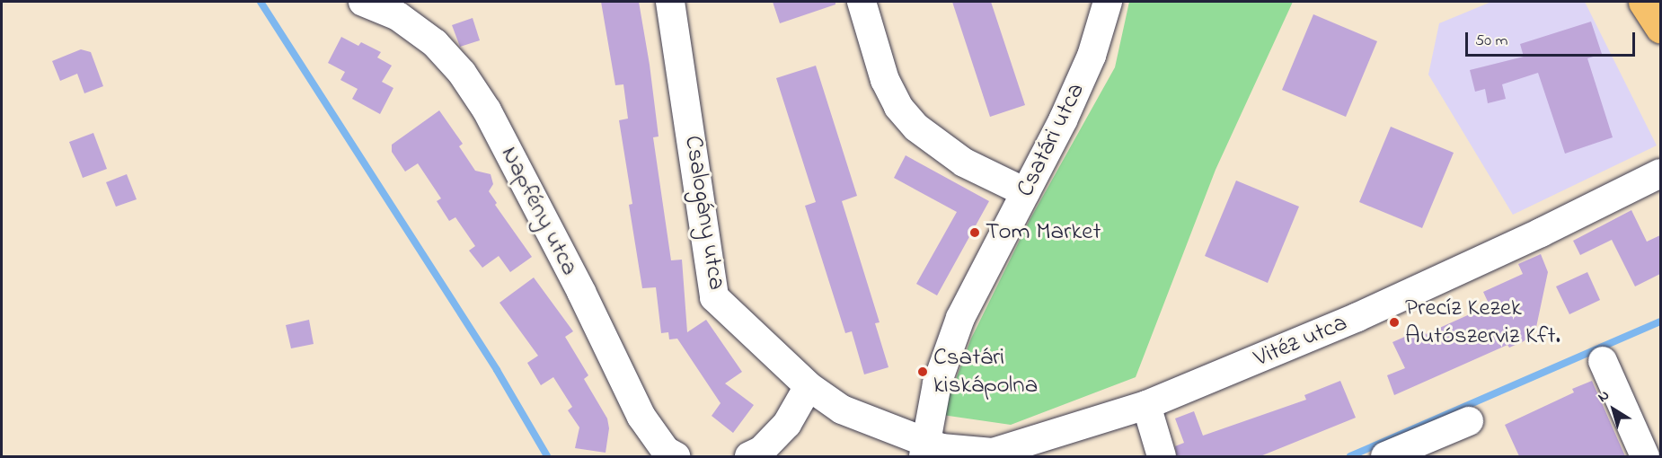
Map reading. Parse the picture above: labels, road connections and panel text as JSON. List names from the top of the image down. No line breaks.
{"streets":{"street":["Csatári utca","Napfény utca","Csalogány utca","Vitéz utca"]},"crossings":[["Csatári utca","Csalogány utca"],["Csatári utca","Vitéz utca"],["Csalogány utca","Vitéz utca"]],"places":["Tom Market","Precíz Kezek Autószerviz Kft.","Csatári kiskápolna"],"scale_bar":"50 m","north":"top left"}
